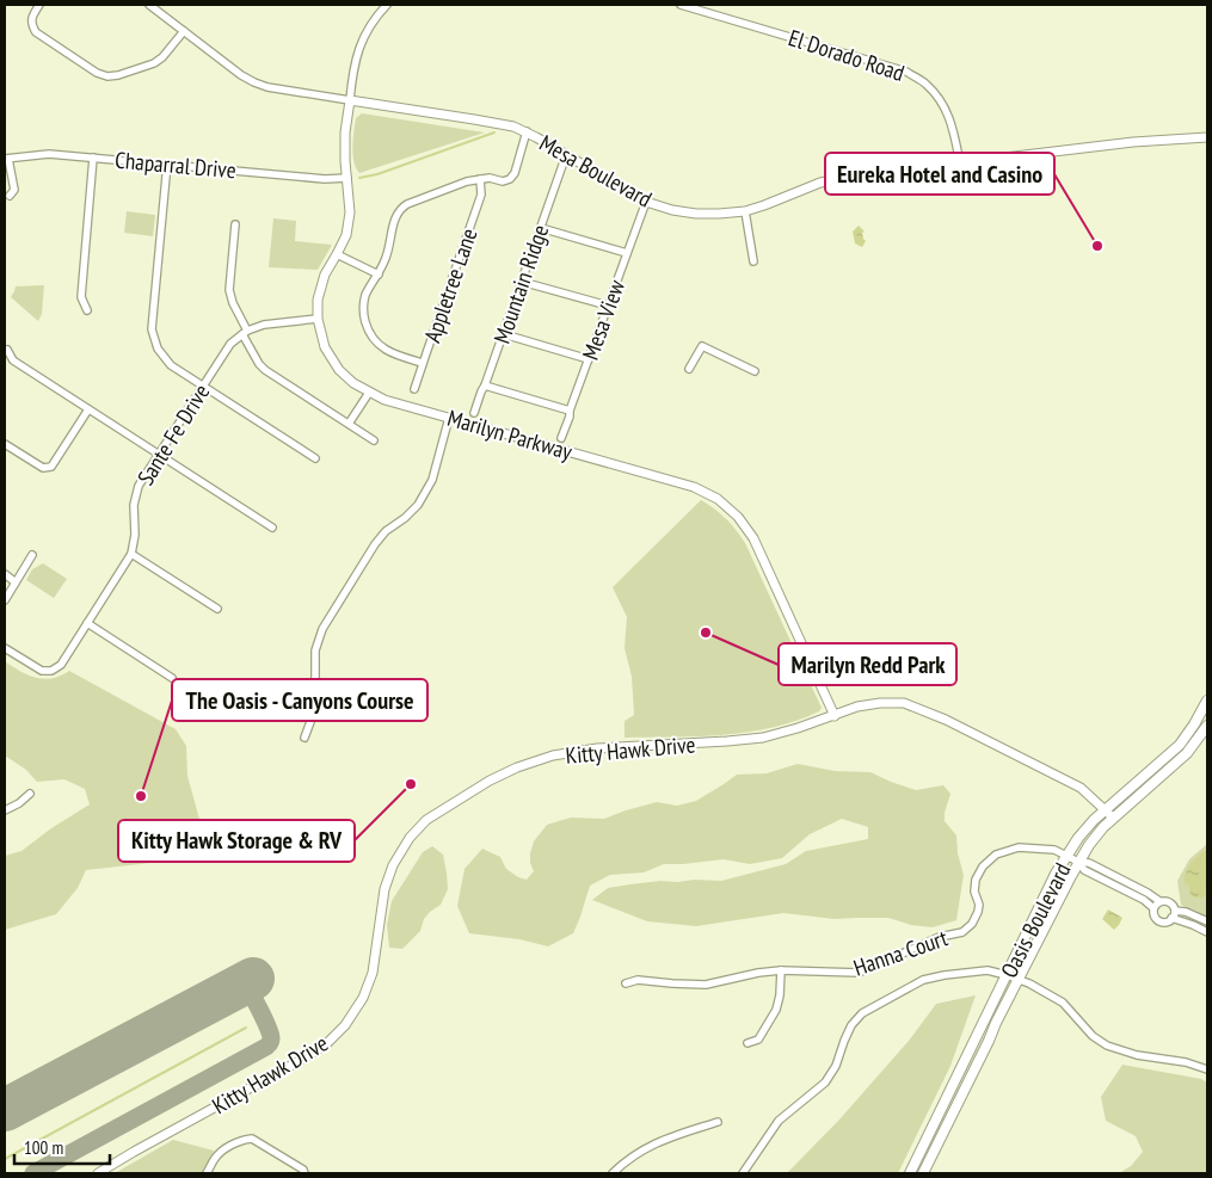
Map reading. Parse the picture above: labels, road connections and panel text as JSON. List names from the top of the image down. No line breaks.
{"streets":{"main road":["Oasis Boulevard"],"street":["El Dorado Road","Chaparral Drive","Mesa Boulevard","Mountain Ridge","Appletree Lane","Mesa View","Sante Fe Drive","Marilyn Parkway","Kitty Hawk Drive","Hanna Court"]},"crossings":[["El Dorado Road","Mesa Boulevard"],["Chaparral Drive","Marilyn Parkway"],["Mesa Boulevard","Mountain Ridge"],["Mesa Boulevard","Mesa View"],["Mesa Boulevard","Marilyn Parkway"],["Marilyn Parkway","Kitty Hawk Drive"],["Kitty Hawk Drive","Oasis Boulevard"],["Oasis Boulevard","Hanna Court"]],"places":["Eureka Hotel and Casino","Marilyn Redd Park","Kitty Hawk Storage & RV","The Oasis - Canyons Course"],"scale_bar":"100 m"}
